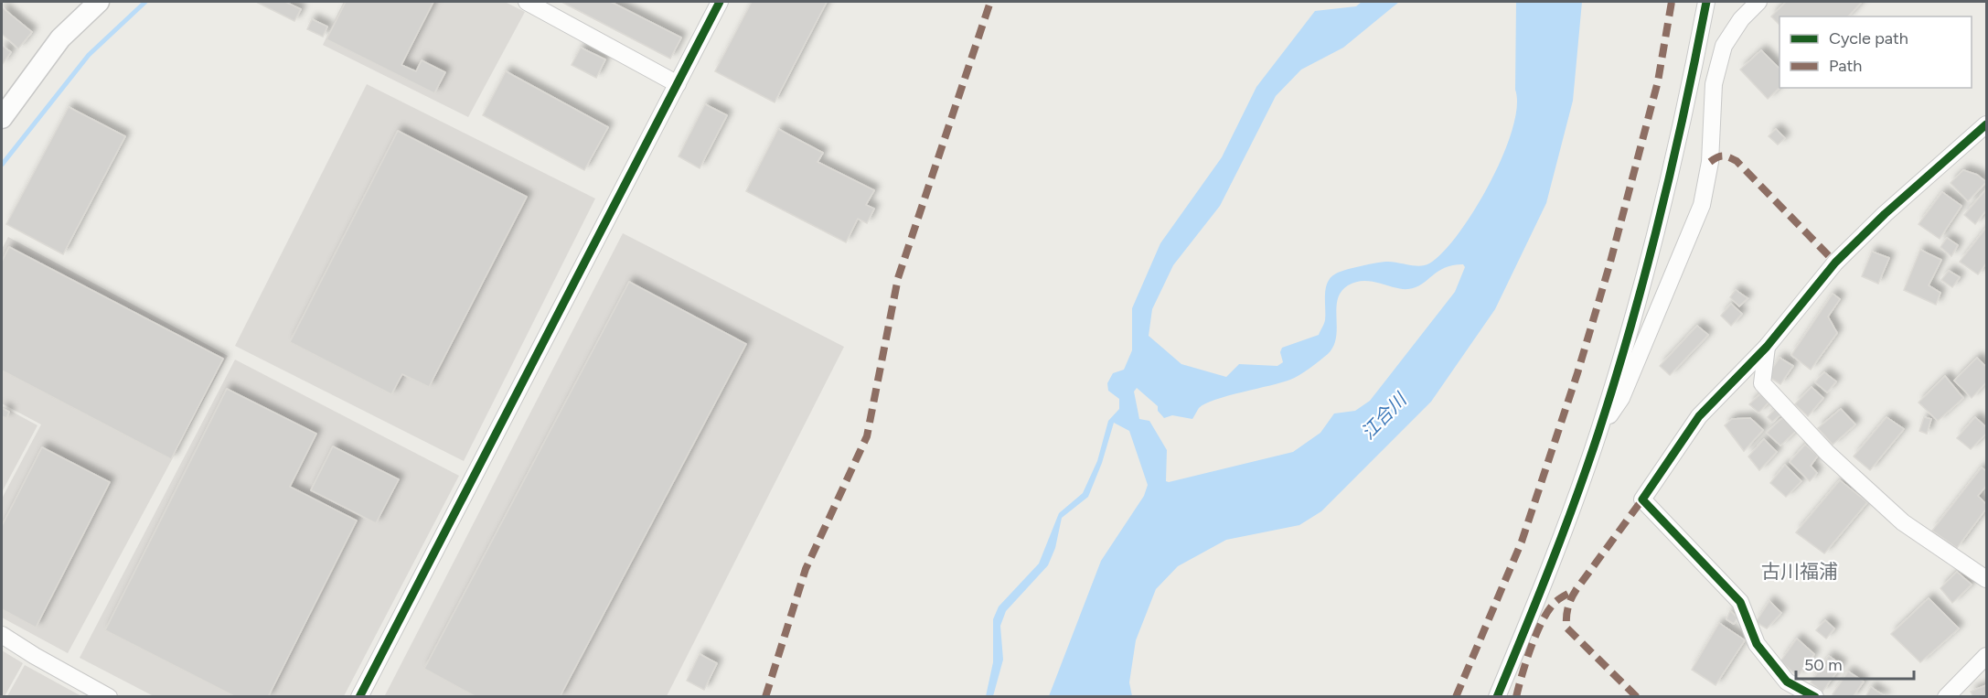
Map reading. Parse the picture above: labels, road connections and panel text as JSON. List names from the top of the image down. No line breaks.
{"districts":["古川福浦"],"water":["江合川"],"legend":["Cycle path","Path"],"scale_bar":"50 m"}
